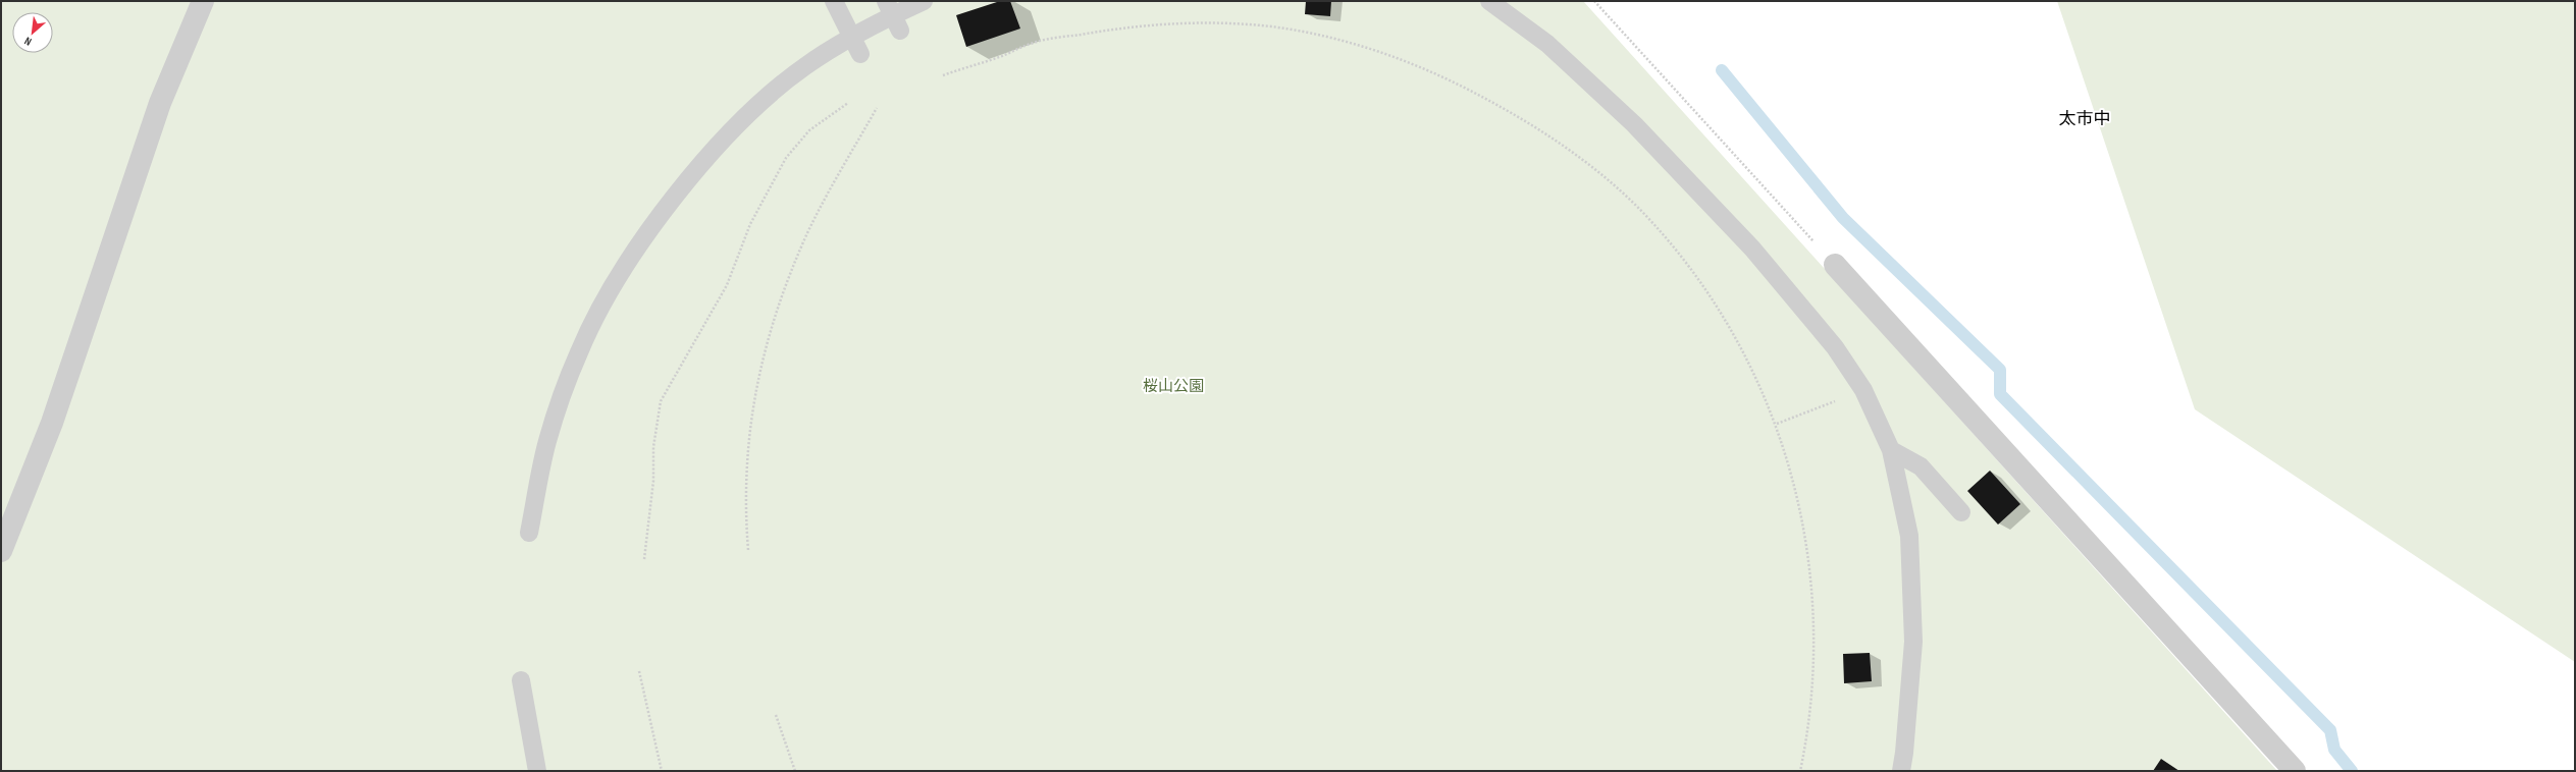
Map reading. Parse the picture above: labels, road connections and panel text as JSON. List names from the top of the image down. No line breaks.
{"districts":["太市中"],"parks":["桜山公園"],"north":"bottom left"}
